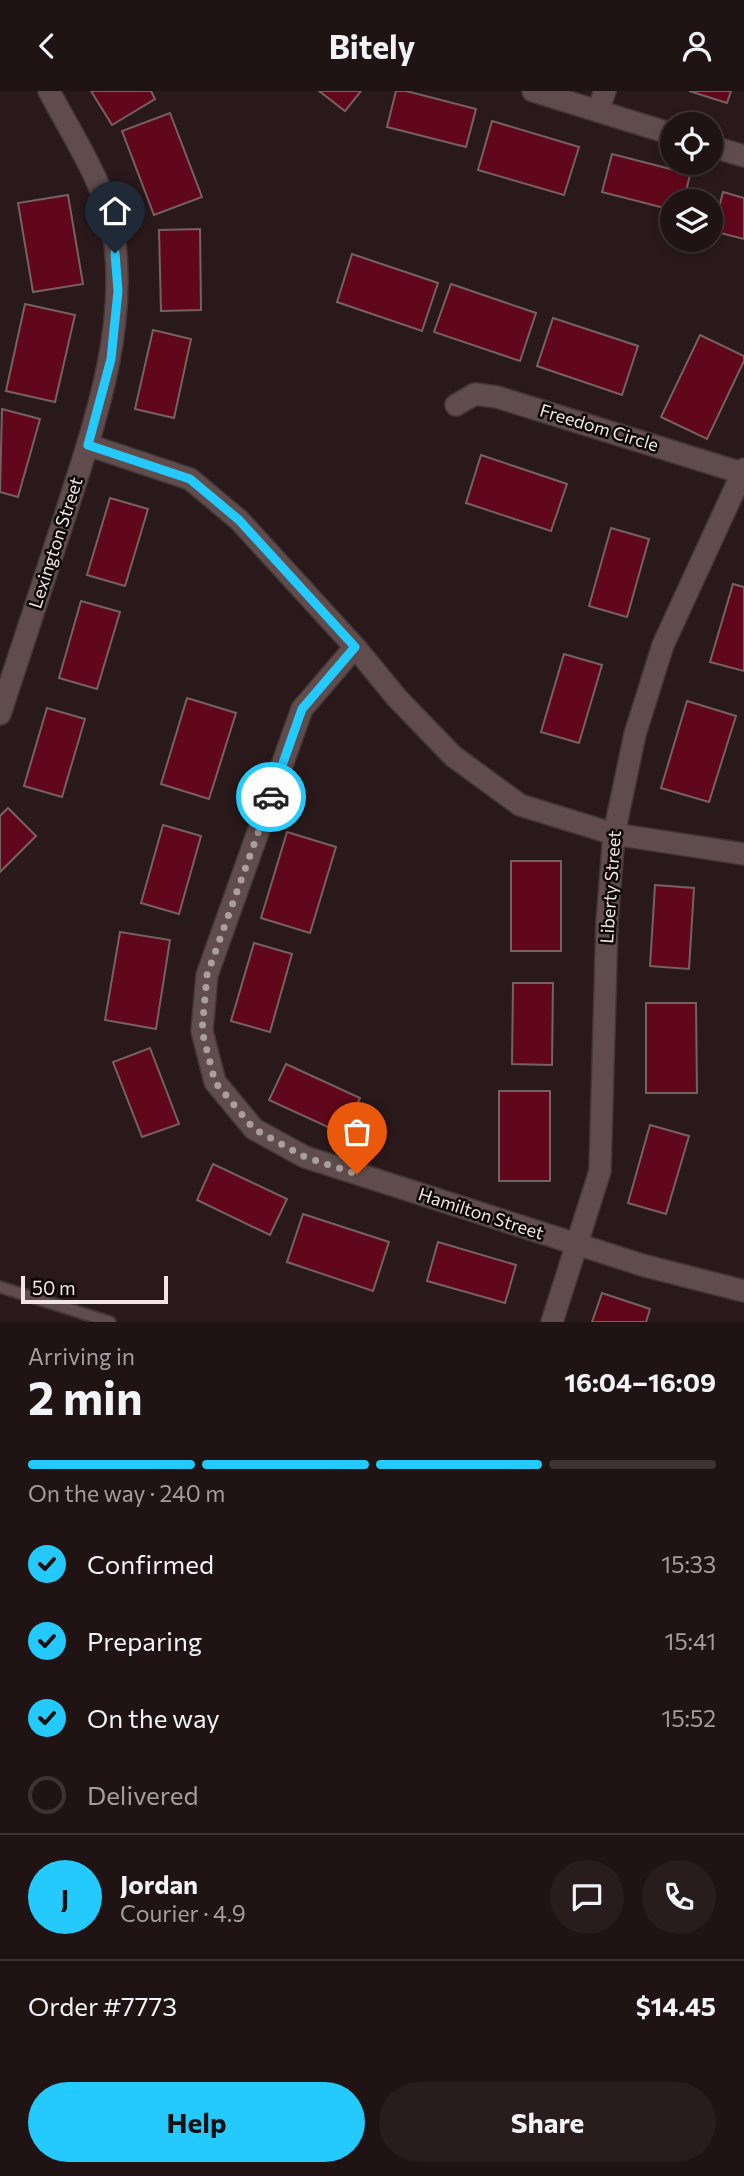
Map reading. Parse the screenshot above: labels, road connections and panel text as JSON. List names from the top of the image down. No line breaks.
{"streets":{"street":["Freedom Circle","Lexington Street","Liberty Street","Hamilton Street"]},"crossings":[["Freedom Circle","Liberty Street"],["Liberty Street","Hamilton Street"]],"scale_bar":"50 m","page":{"header":"Bitely","scale":"50 m","heading":["2 min","Arriving in","16:04–16:09"],"panel":["Jordan","Courier · 4.9","Order #7773","$14.45"],"bar":"On the way · 240 m","list":[["Confirmed","15:33"],["Preparing","15:41"],["On the way","15:52"],"Delivered"],"round":"J","buttons":["Help","Share"]}}
